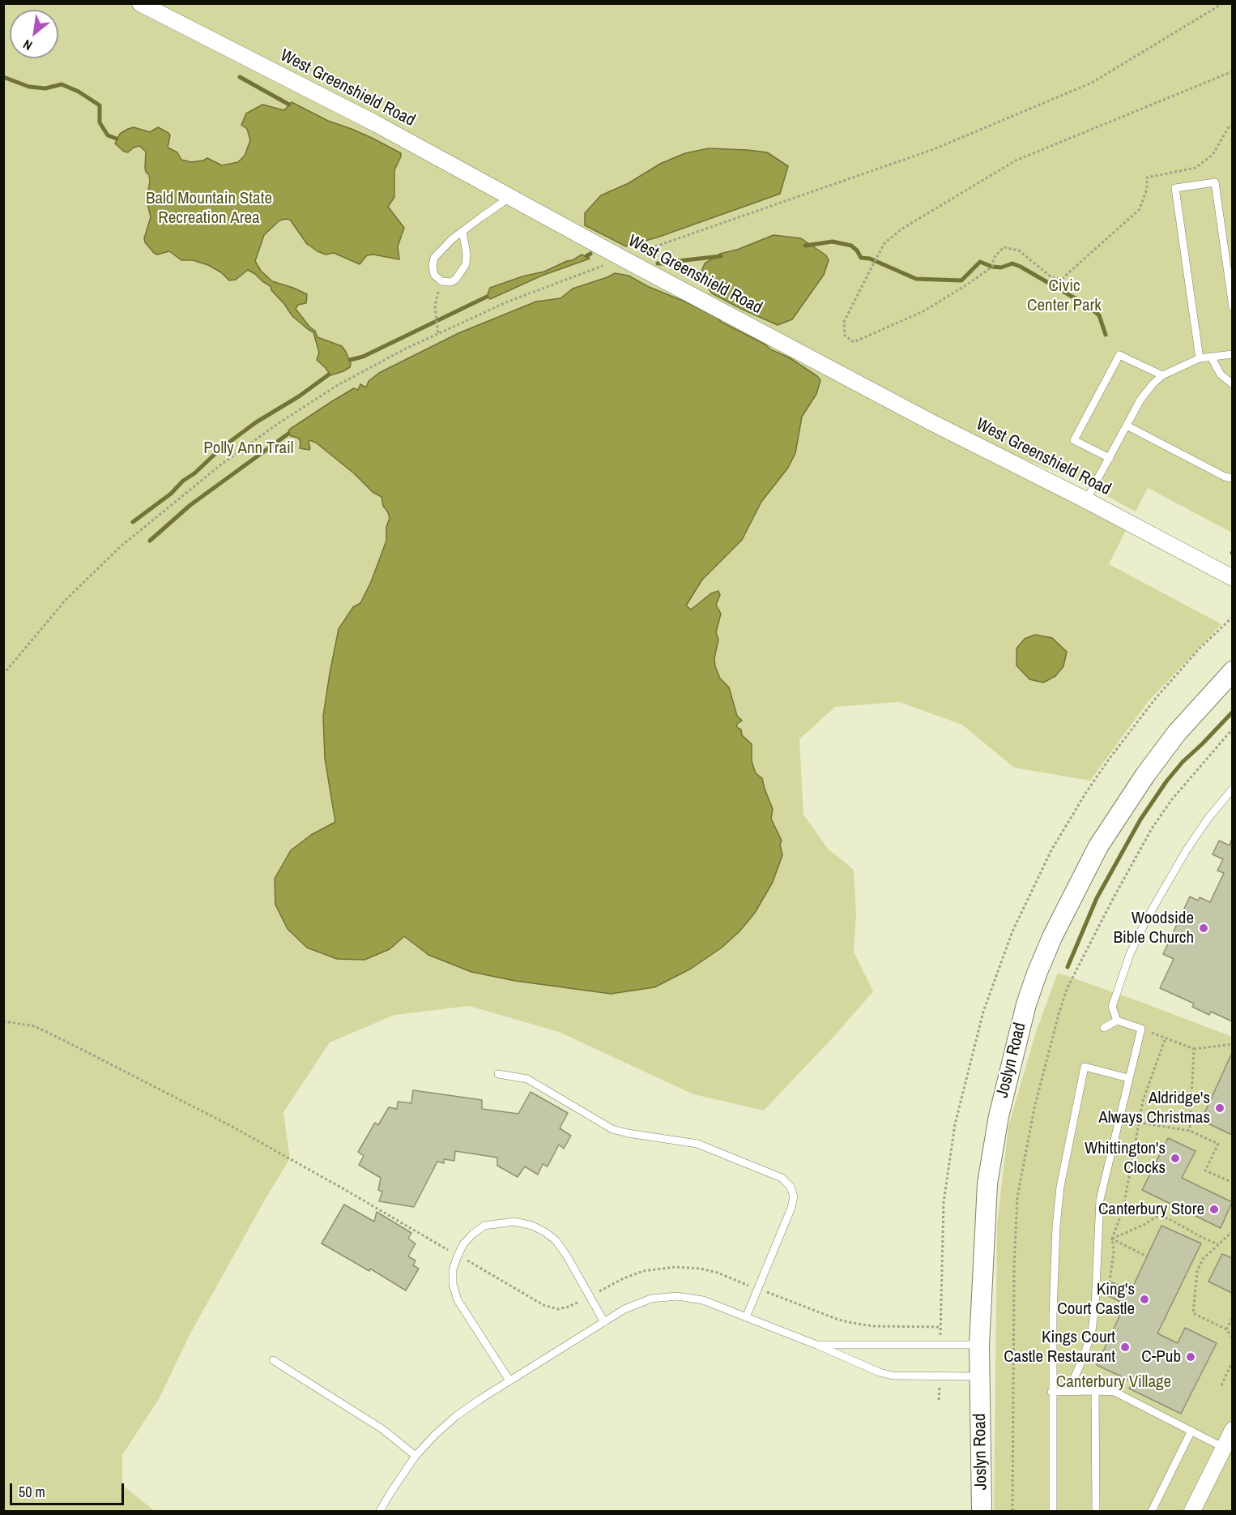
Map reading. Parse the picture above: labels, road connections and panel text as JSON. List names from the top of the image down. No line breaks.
{"streets":{"street":["West Greenshield Road","Joslyn Road"]},"parks":["Bald Mountain State Recreation Area","Civic Center Park","Polly Ann Trail","Canterbury Village"],"places":["Woodside Bible Church","Aldridge's Always Christmas","Whittington's Clocks","Canterbury Store","King's Court Castle","Kings Court Castle Restaurant","C-Pub"],"scale_bar":"50 m","north":"bottom left"}
